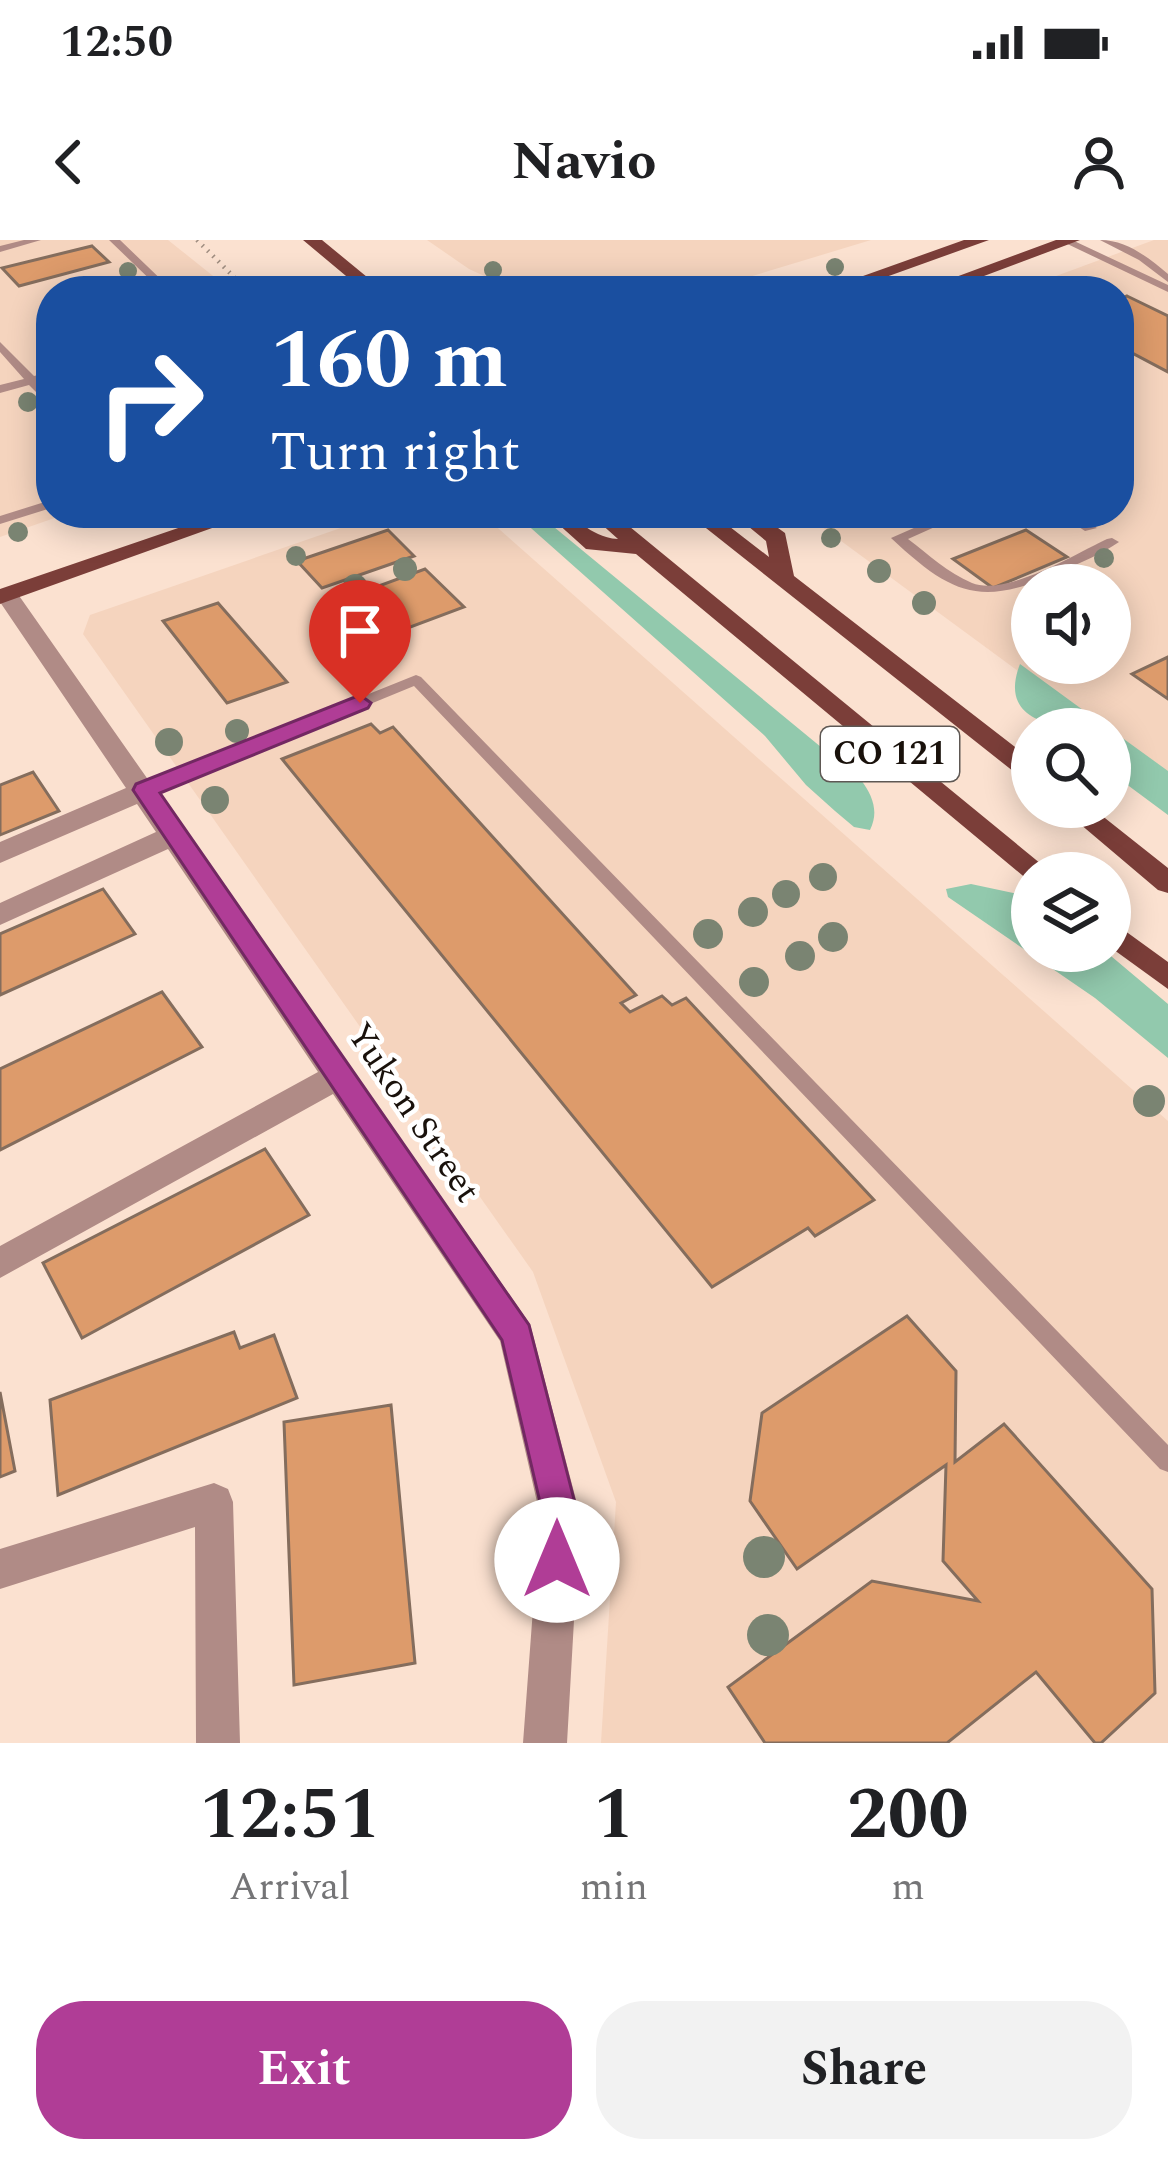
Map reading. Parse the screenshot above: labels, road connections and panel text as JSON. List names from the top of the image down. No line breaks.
{"streets":{"main road":["CO 121"],"street":["Yukon Street"]},"page":{"status":"12:50","header":"Navio","turn":["160 m","Turn right"],"eta":["12:51","Arrival","1","min","200","m"],"buttons":["Exit","Share"]}}
